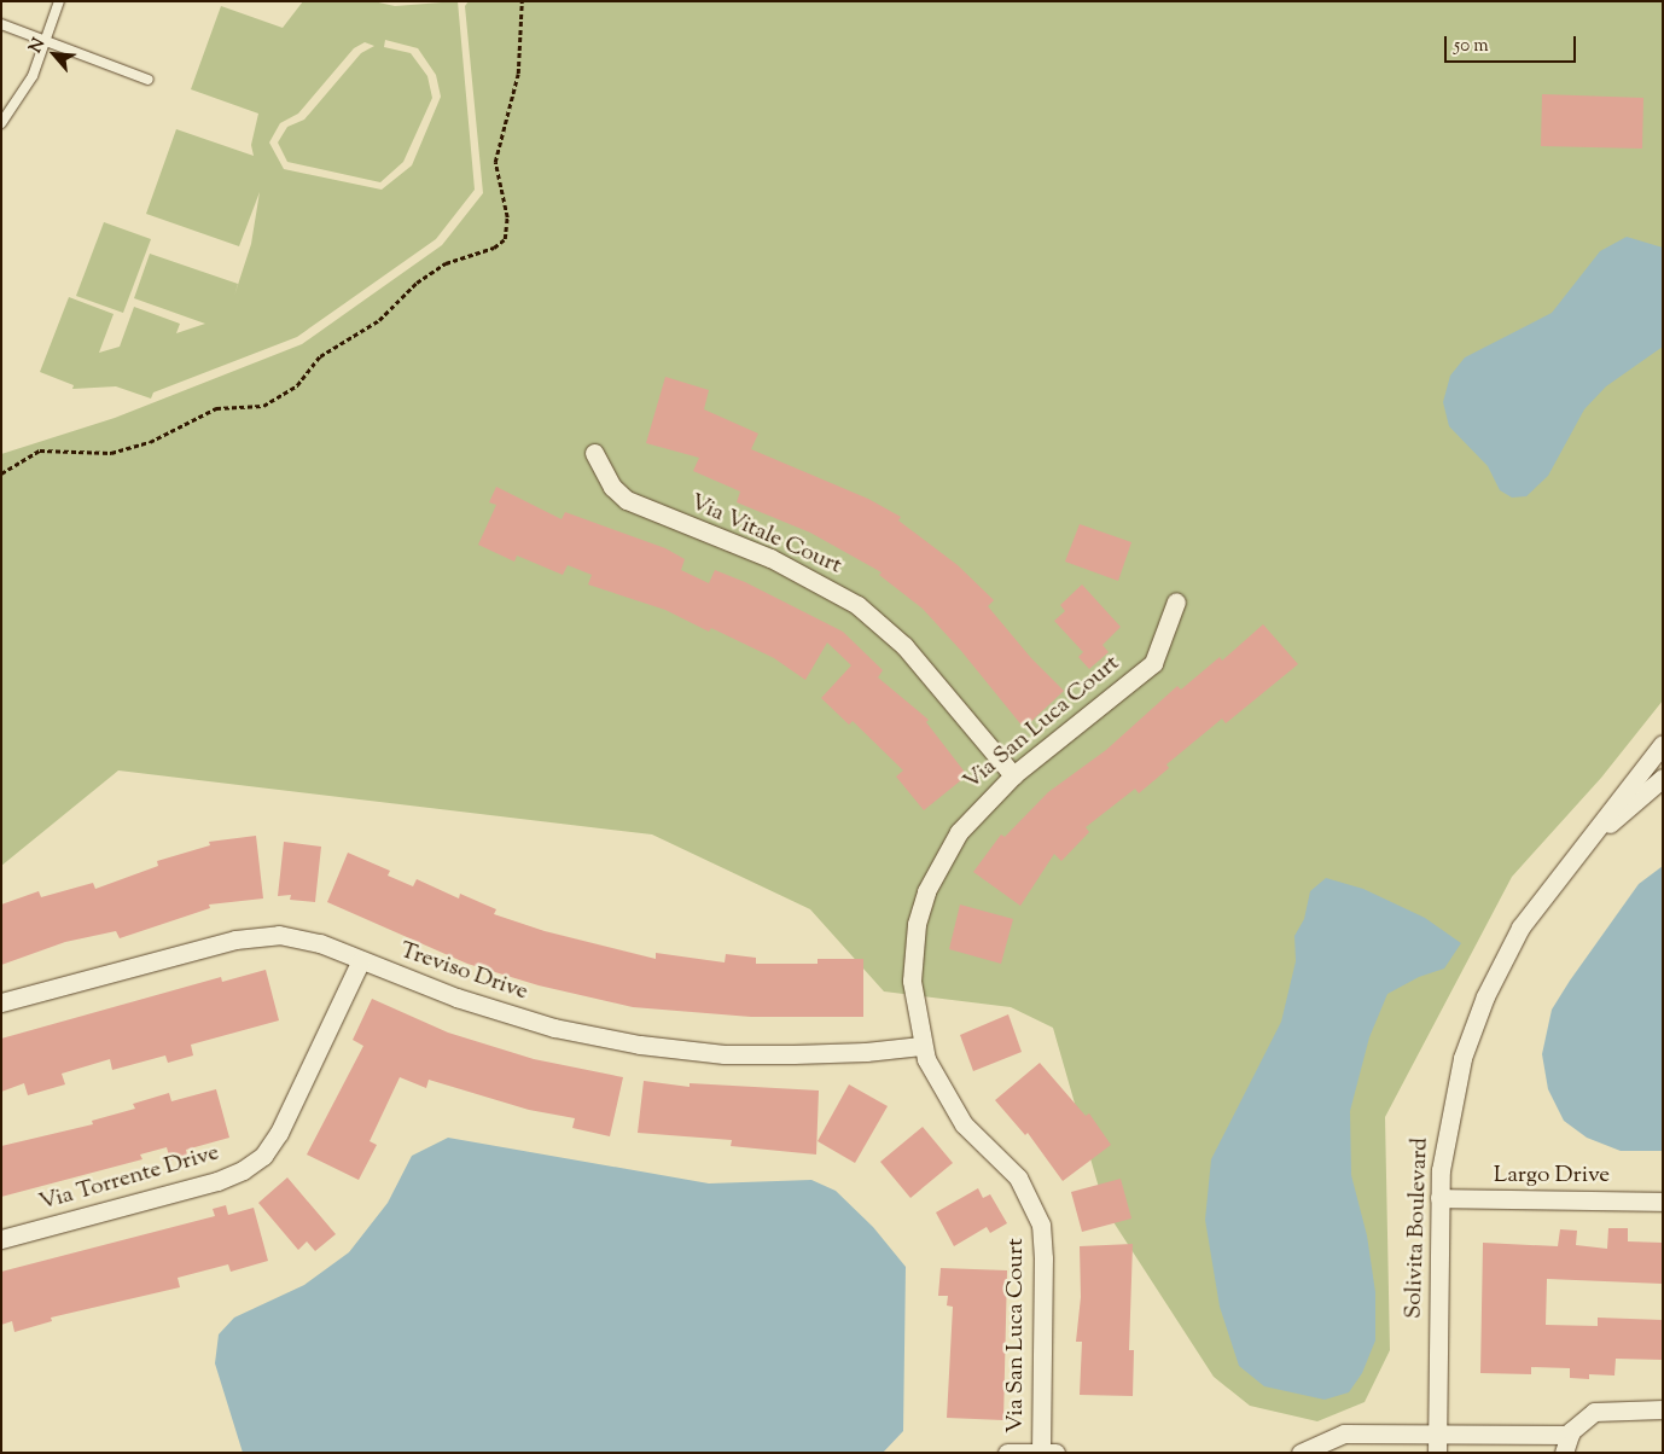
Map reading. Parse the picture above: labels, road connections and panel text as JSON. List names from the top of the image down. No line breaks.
{"streets":{"street":["Via Vitale Court","Via San Luca Court","Treviso Drive","Largo Drive","Via Torrente Drive","Solivita Boulevard"]},"crossings":[["Via Vitale Court","Via San Luca Court"],["Via San Luca Court","Treviso Drive"],["Treviso Drive","Via Torrente Drive"],["Largo Drive","Solivita Boulevard"]],"scale_bar":"50 m","north":"top left"}
